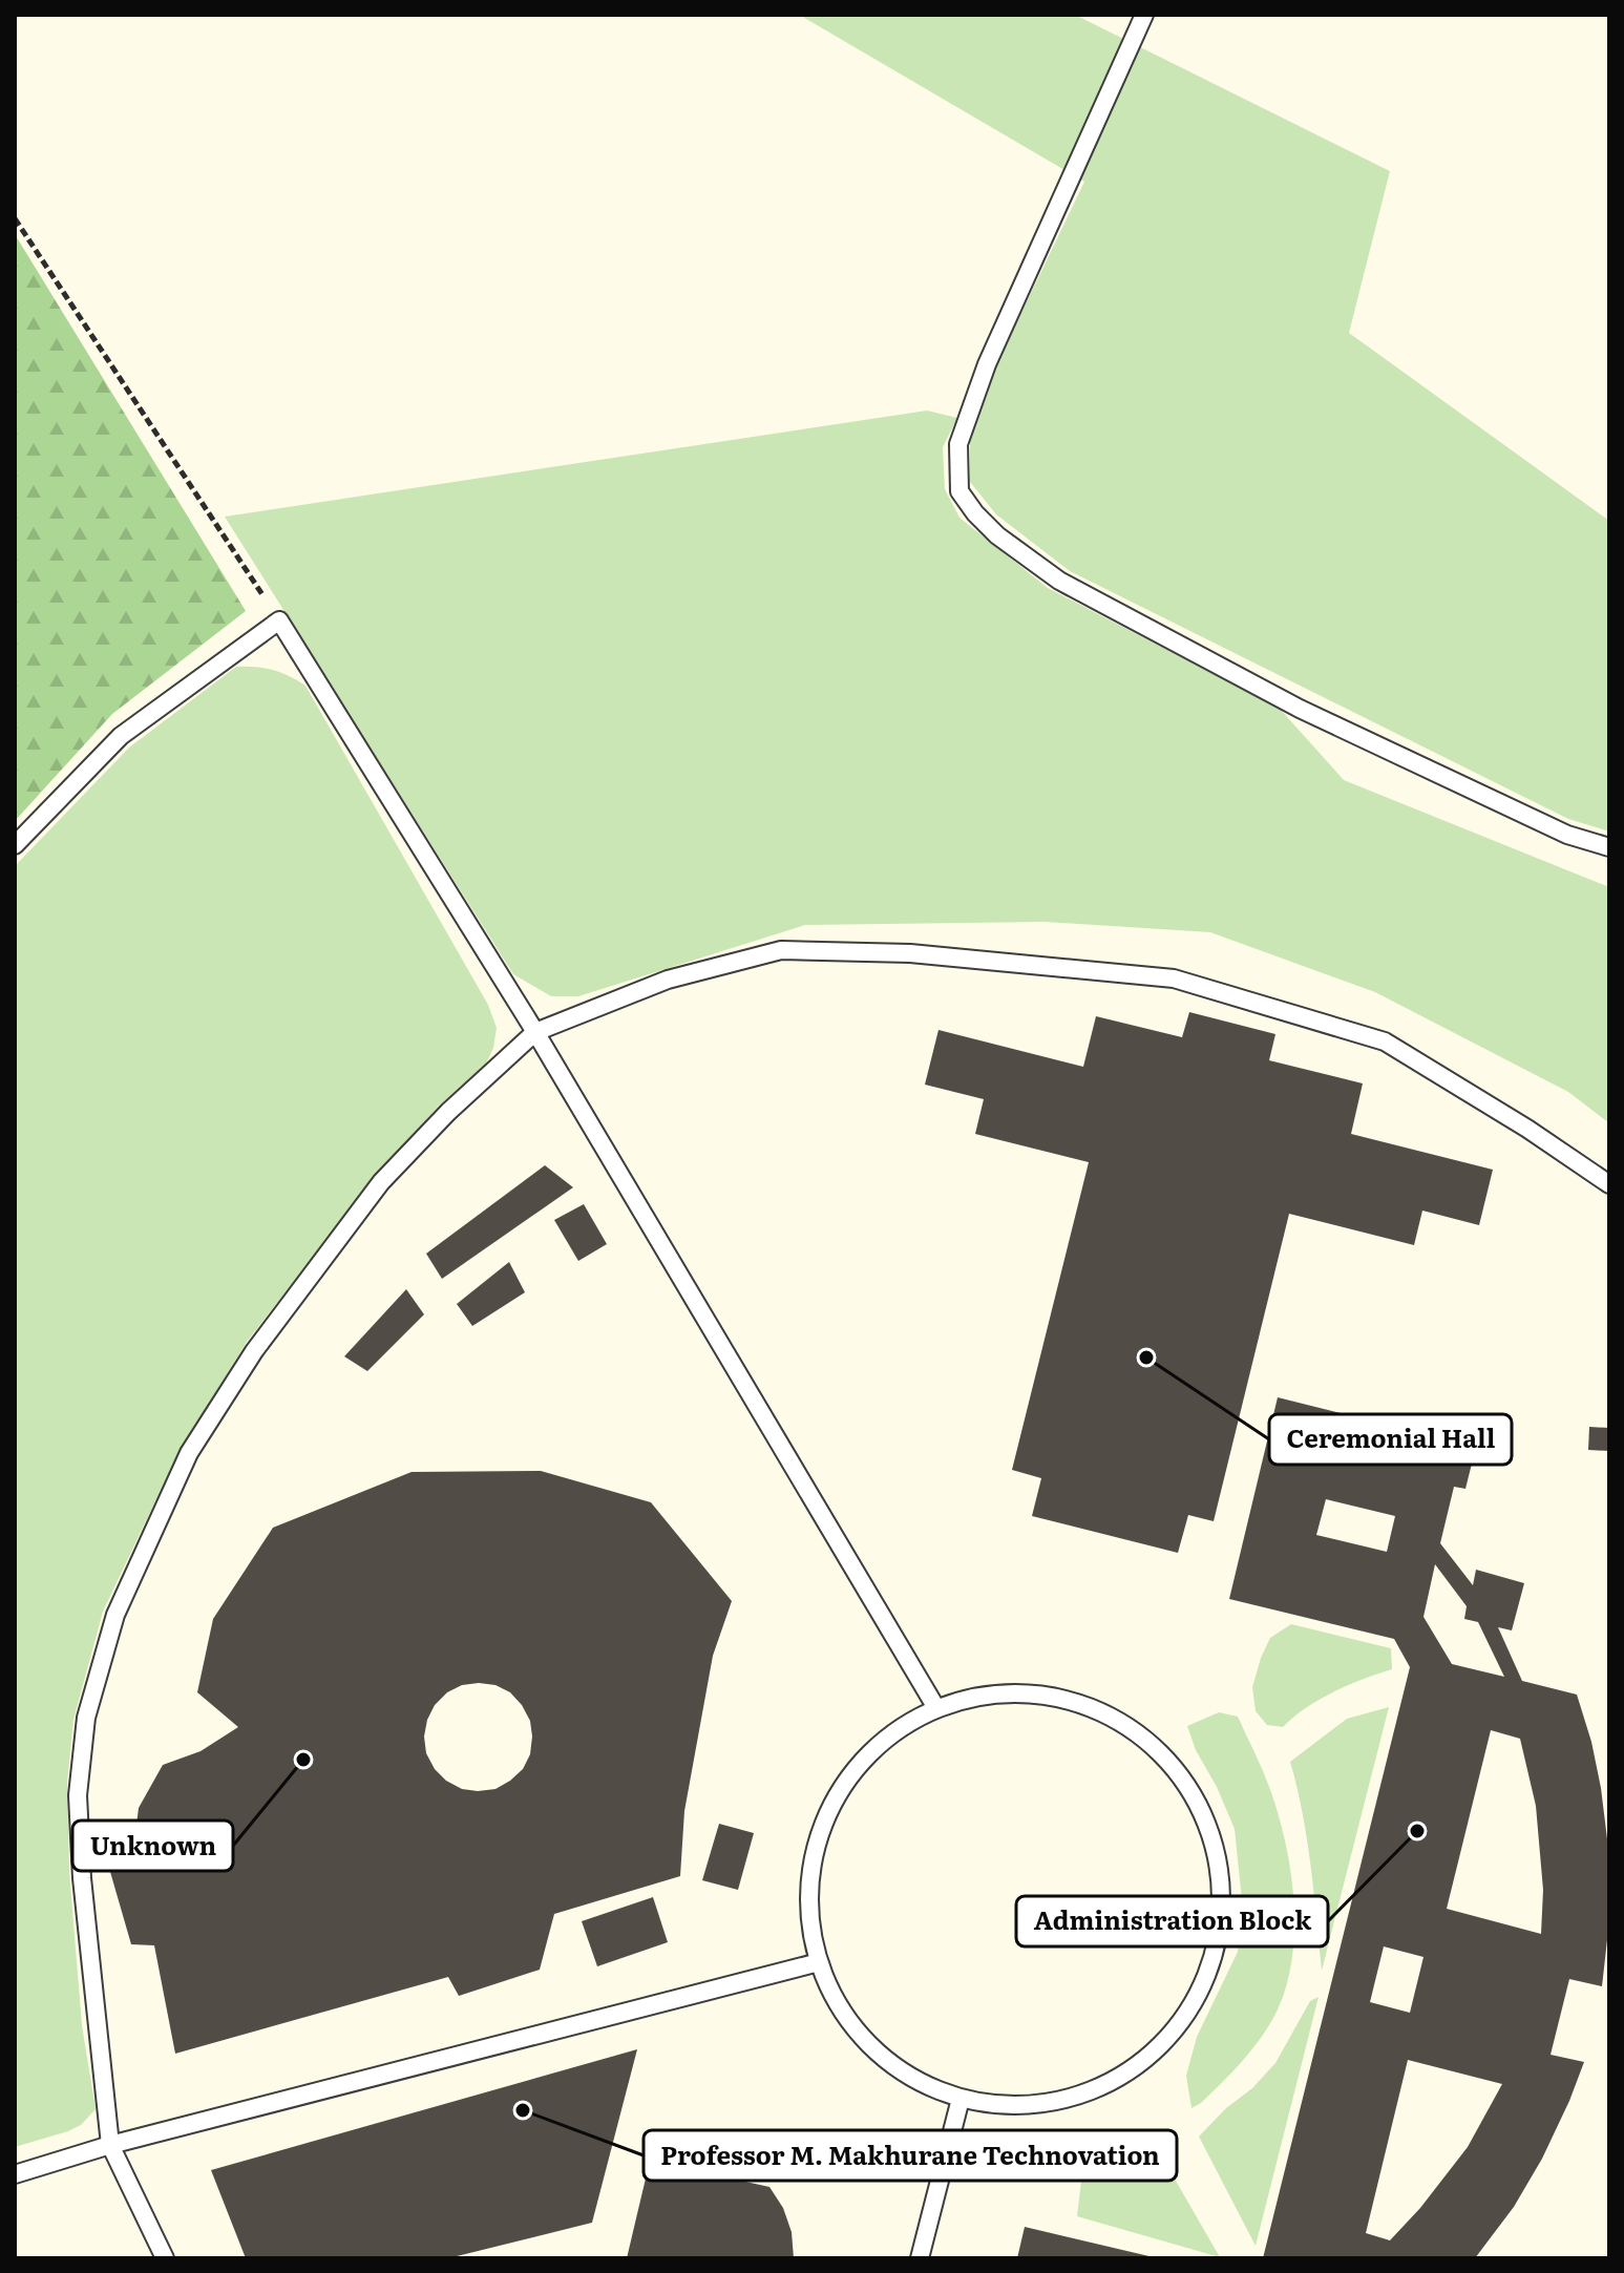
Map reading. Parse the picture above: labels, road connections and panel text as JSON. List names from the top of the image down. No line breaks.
{"places":["Ceremonial Hall","Unknown","Administration Block","Professor M. Makhurane Technovation"]}
